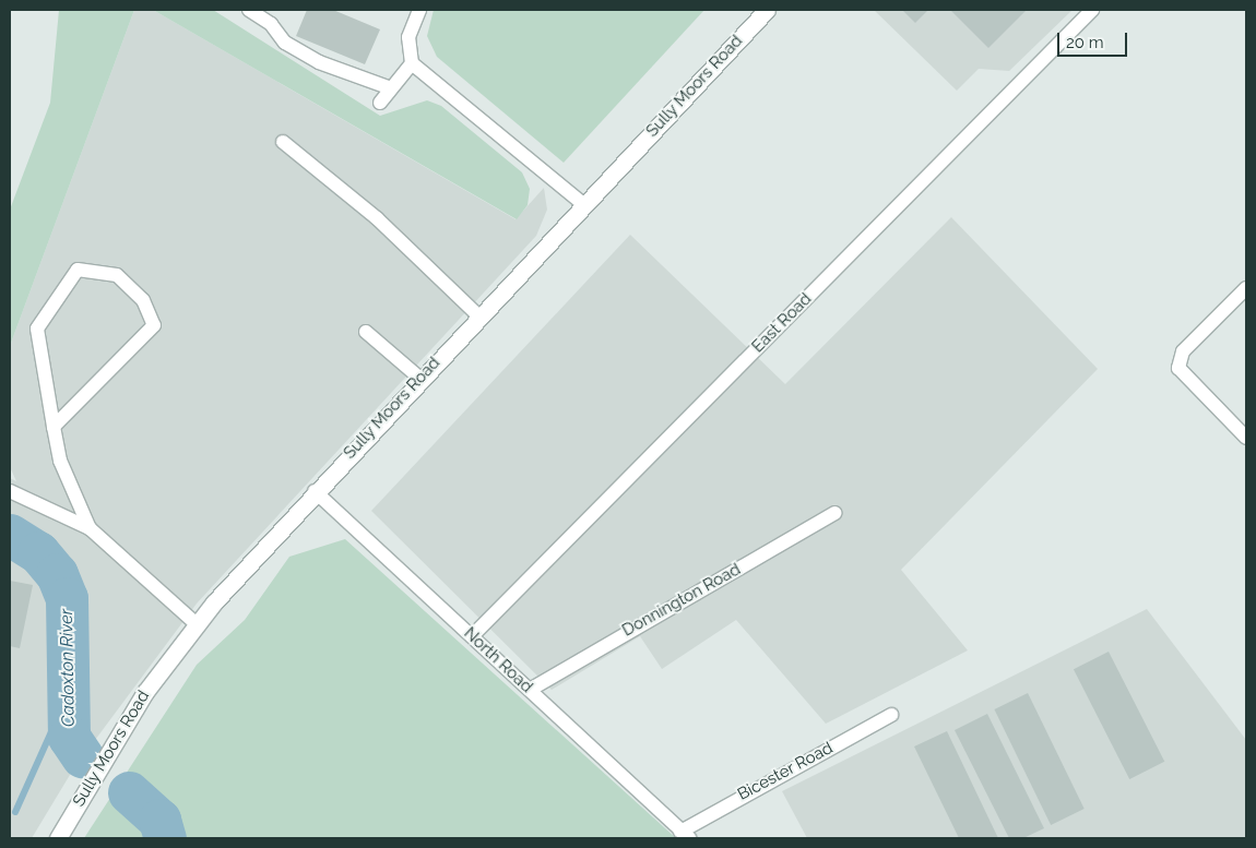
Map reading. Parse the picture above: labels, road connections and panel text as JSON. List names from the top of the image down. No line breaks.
{"streets":{"main road":["Sully Moors Road"],"lane":["East Road","Donnington Road","North Road","Bicester Road"]},"crossings":[["Sully Moors Road","North Road"],["East Road","North Road"],["Donnington Road","North Road"],["North Road","Bicester Road"]],"water":["Cadoxton River"],"scale_bar":"20 m"}
